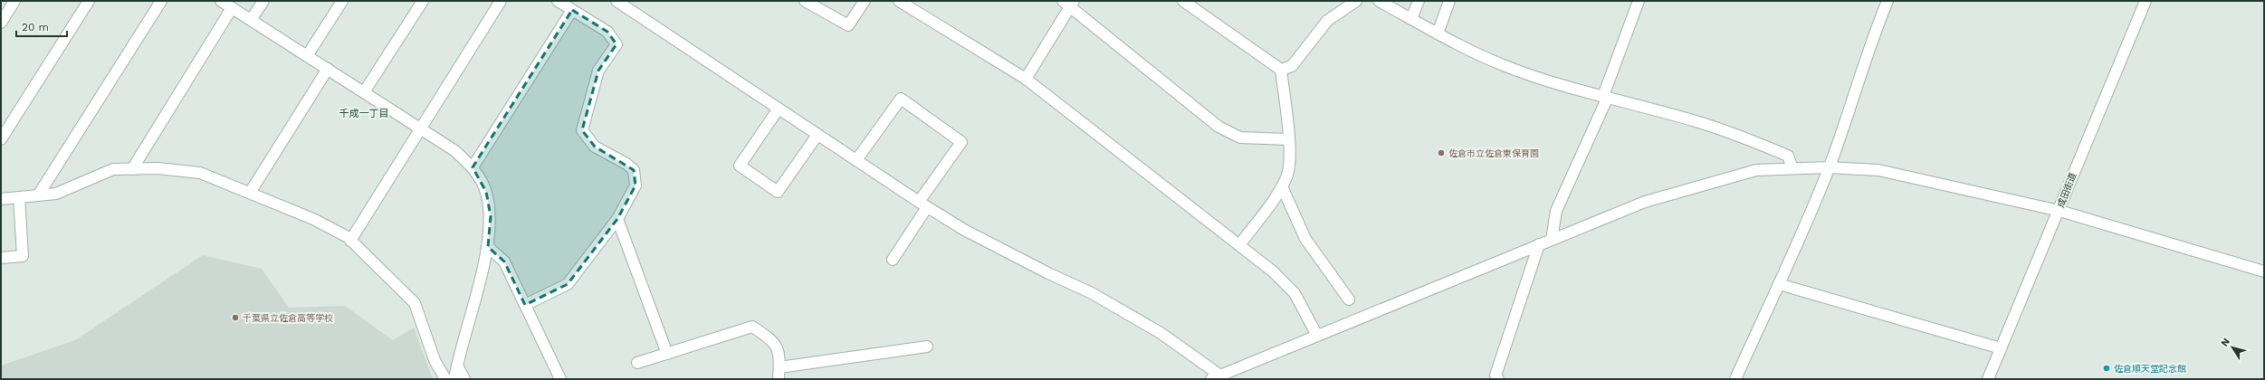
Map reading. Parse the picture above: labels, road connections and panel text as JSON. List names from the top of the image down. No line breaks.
{"streets":{"street":["成田街道"]},"districts":["千成一丁目"],"places":["佐倉市立佐倉東保育園","千葉県立佐倉高等学校","佐倉順天堂記念館"],"scale_bar":"20 m","north":"top left"}
